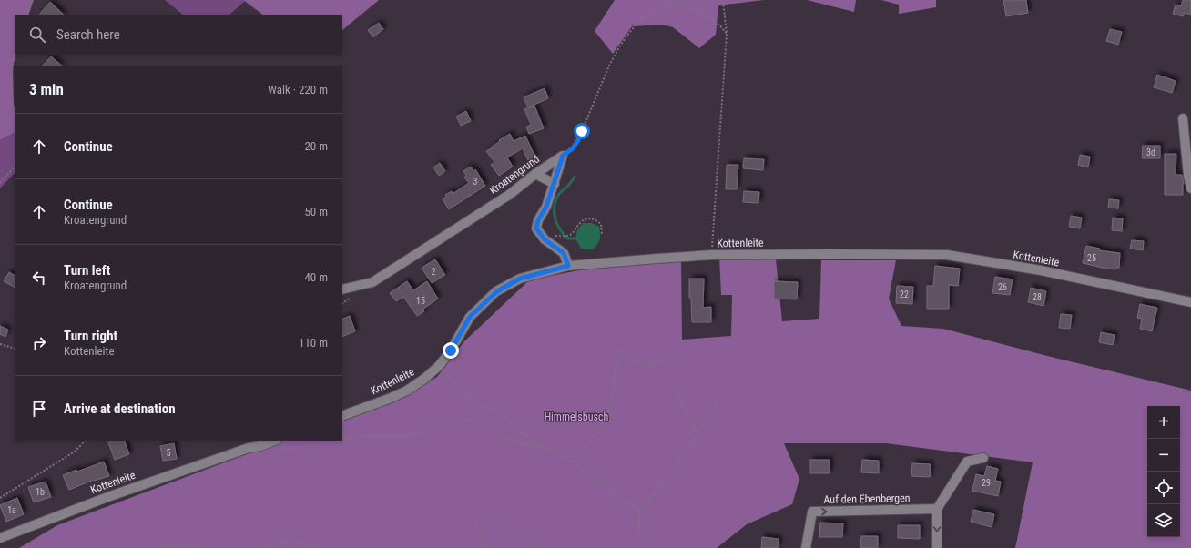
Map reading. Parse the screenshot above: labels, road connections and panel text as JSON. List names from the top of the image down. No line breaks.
{"streets":{"street":["Kroatengrund","Kottenleite","Auf den Ebenbergen"]},"one_way":["Auf den Ebenbergen"],"parks":["Himmelsbusch"],"house_numbers":["3d","3","25","2","26","22","28","15","5","29","1b","1a"],"page":{"search":"Search here","heading":["3 min","Walk · 220 m"],"list":[["Continue","20 m"],["Continue","Kroatengrund","50 m"],["Turn left","Kroatengrund","40 m"],["Turn right","Kottenleite","110 m"],"Arrive at destination"],"map_buttons":["+","−"]}}
